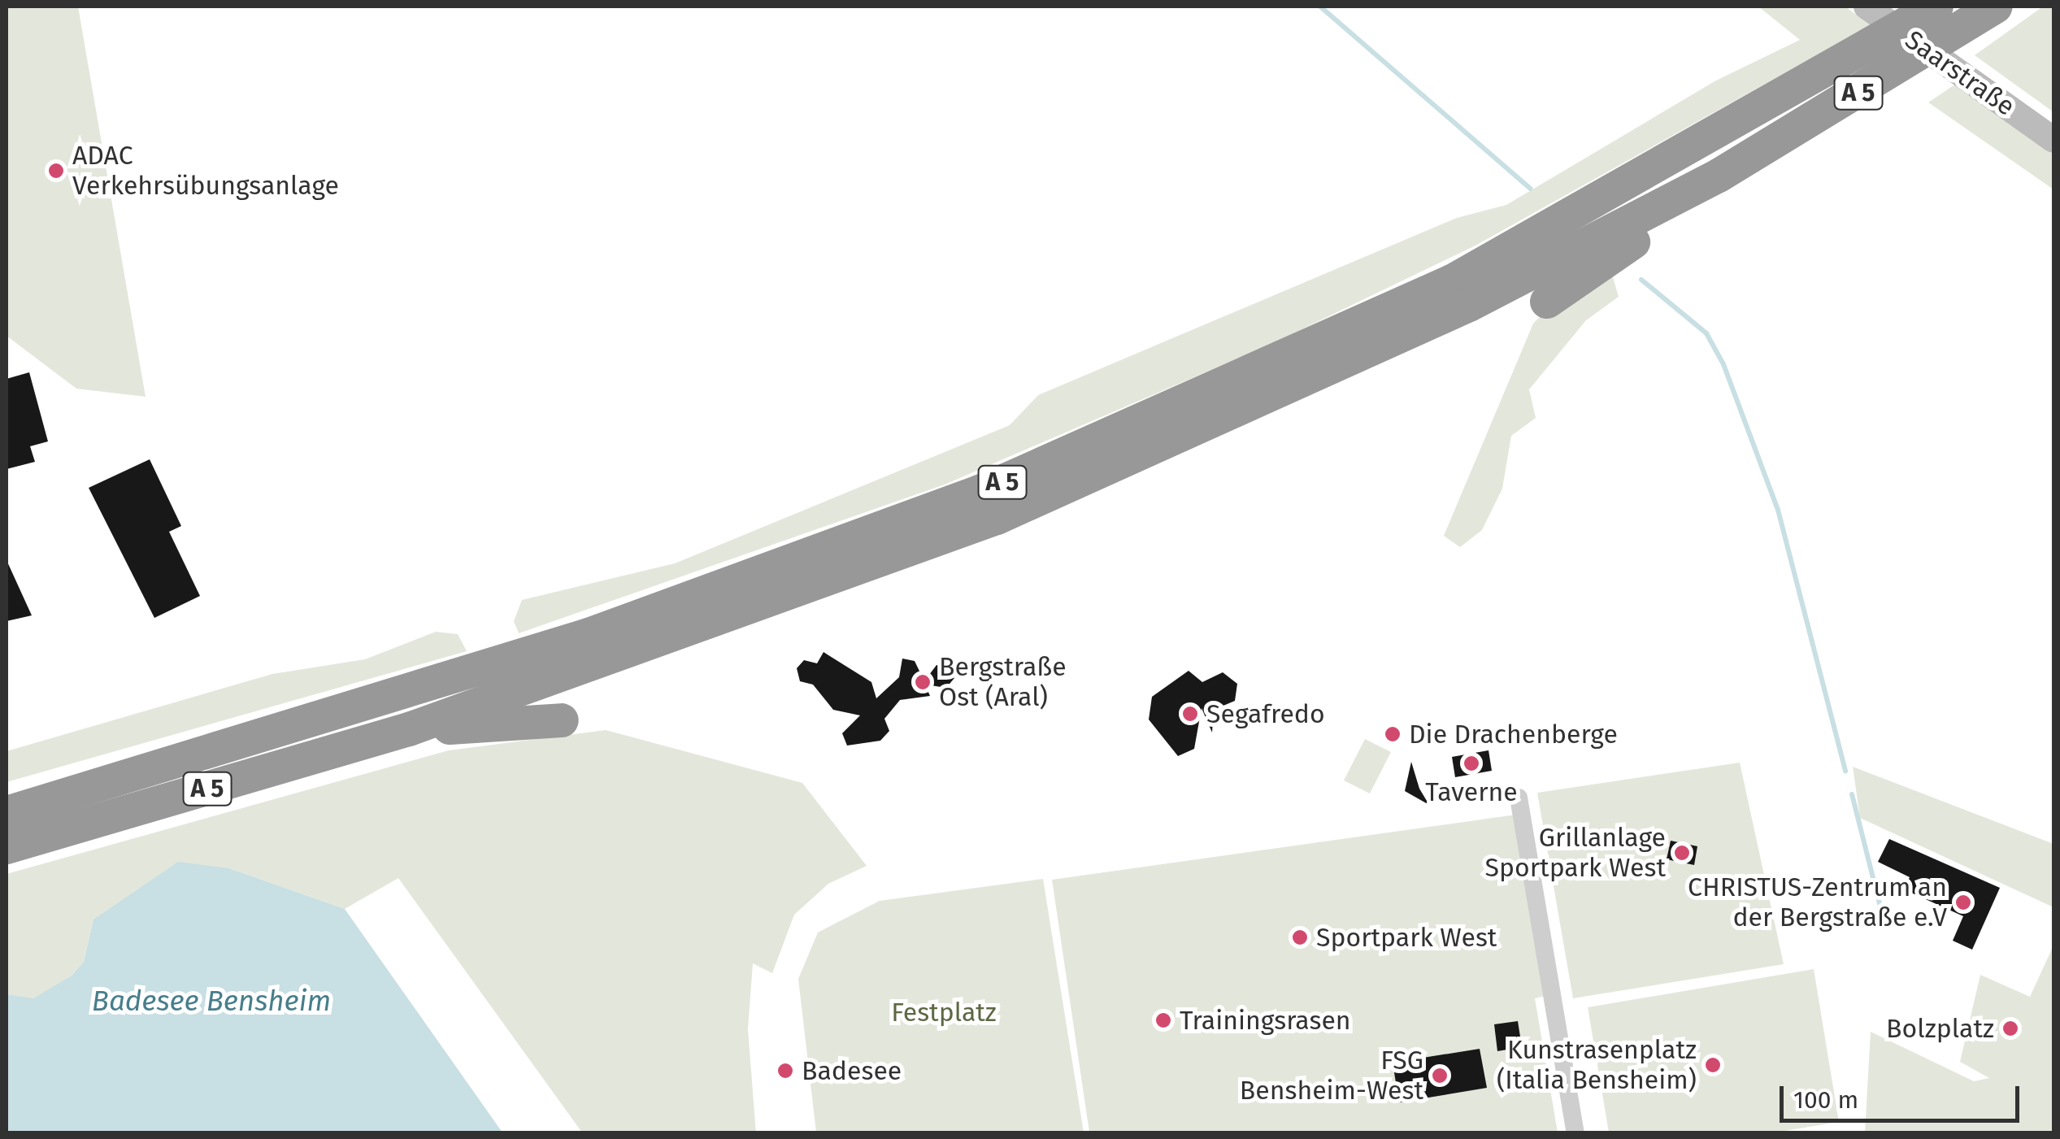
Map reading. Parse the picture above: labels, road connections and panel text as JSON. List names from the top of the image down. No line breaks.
{"streets":{"highway":["A 5"],"street":["Saarstraße"]},"water":["Badesee Bensheim"],"parks":["Festplatz"],"places":["ADAC Verkehrsübungsanlage","Bergstraße Ost (Aral)","Segafredo","Die Drachenberge","Taverne","Grillanlage Sportpark West","CHRISTUS-Zentrum an der Bergstraße e.V","Sportpark West","Trainingsrasen","Bolzplatz","Kunstrasenplatz (Italia Bensheim)","Badesee","FSG Bensheim-West"],"scale_bar":"100 m"}
